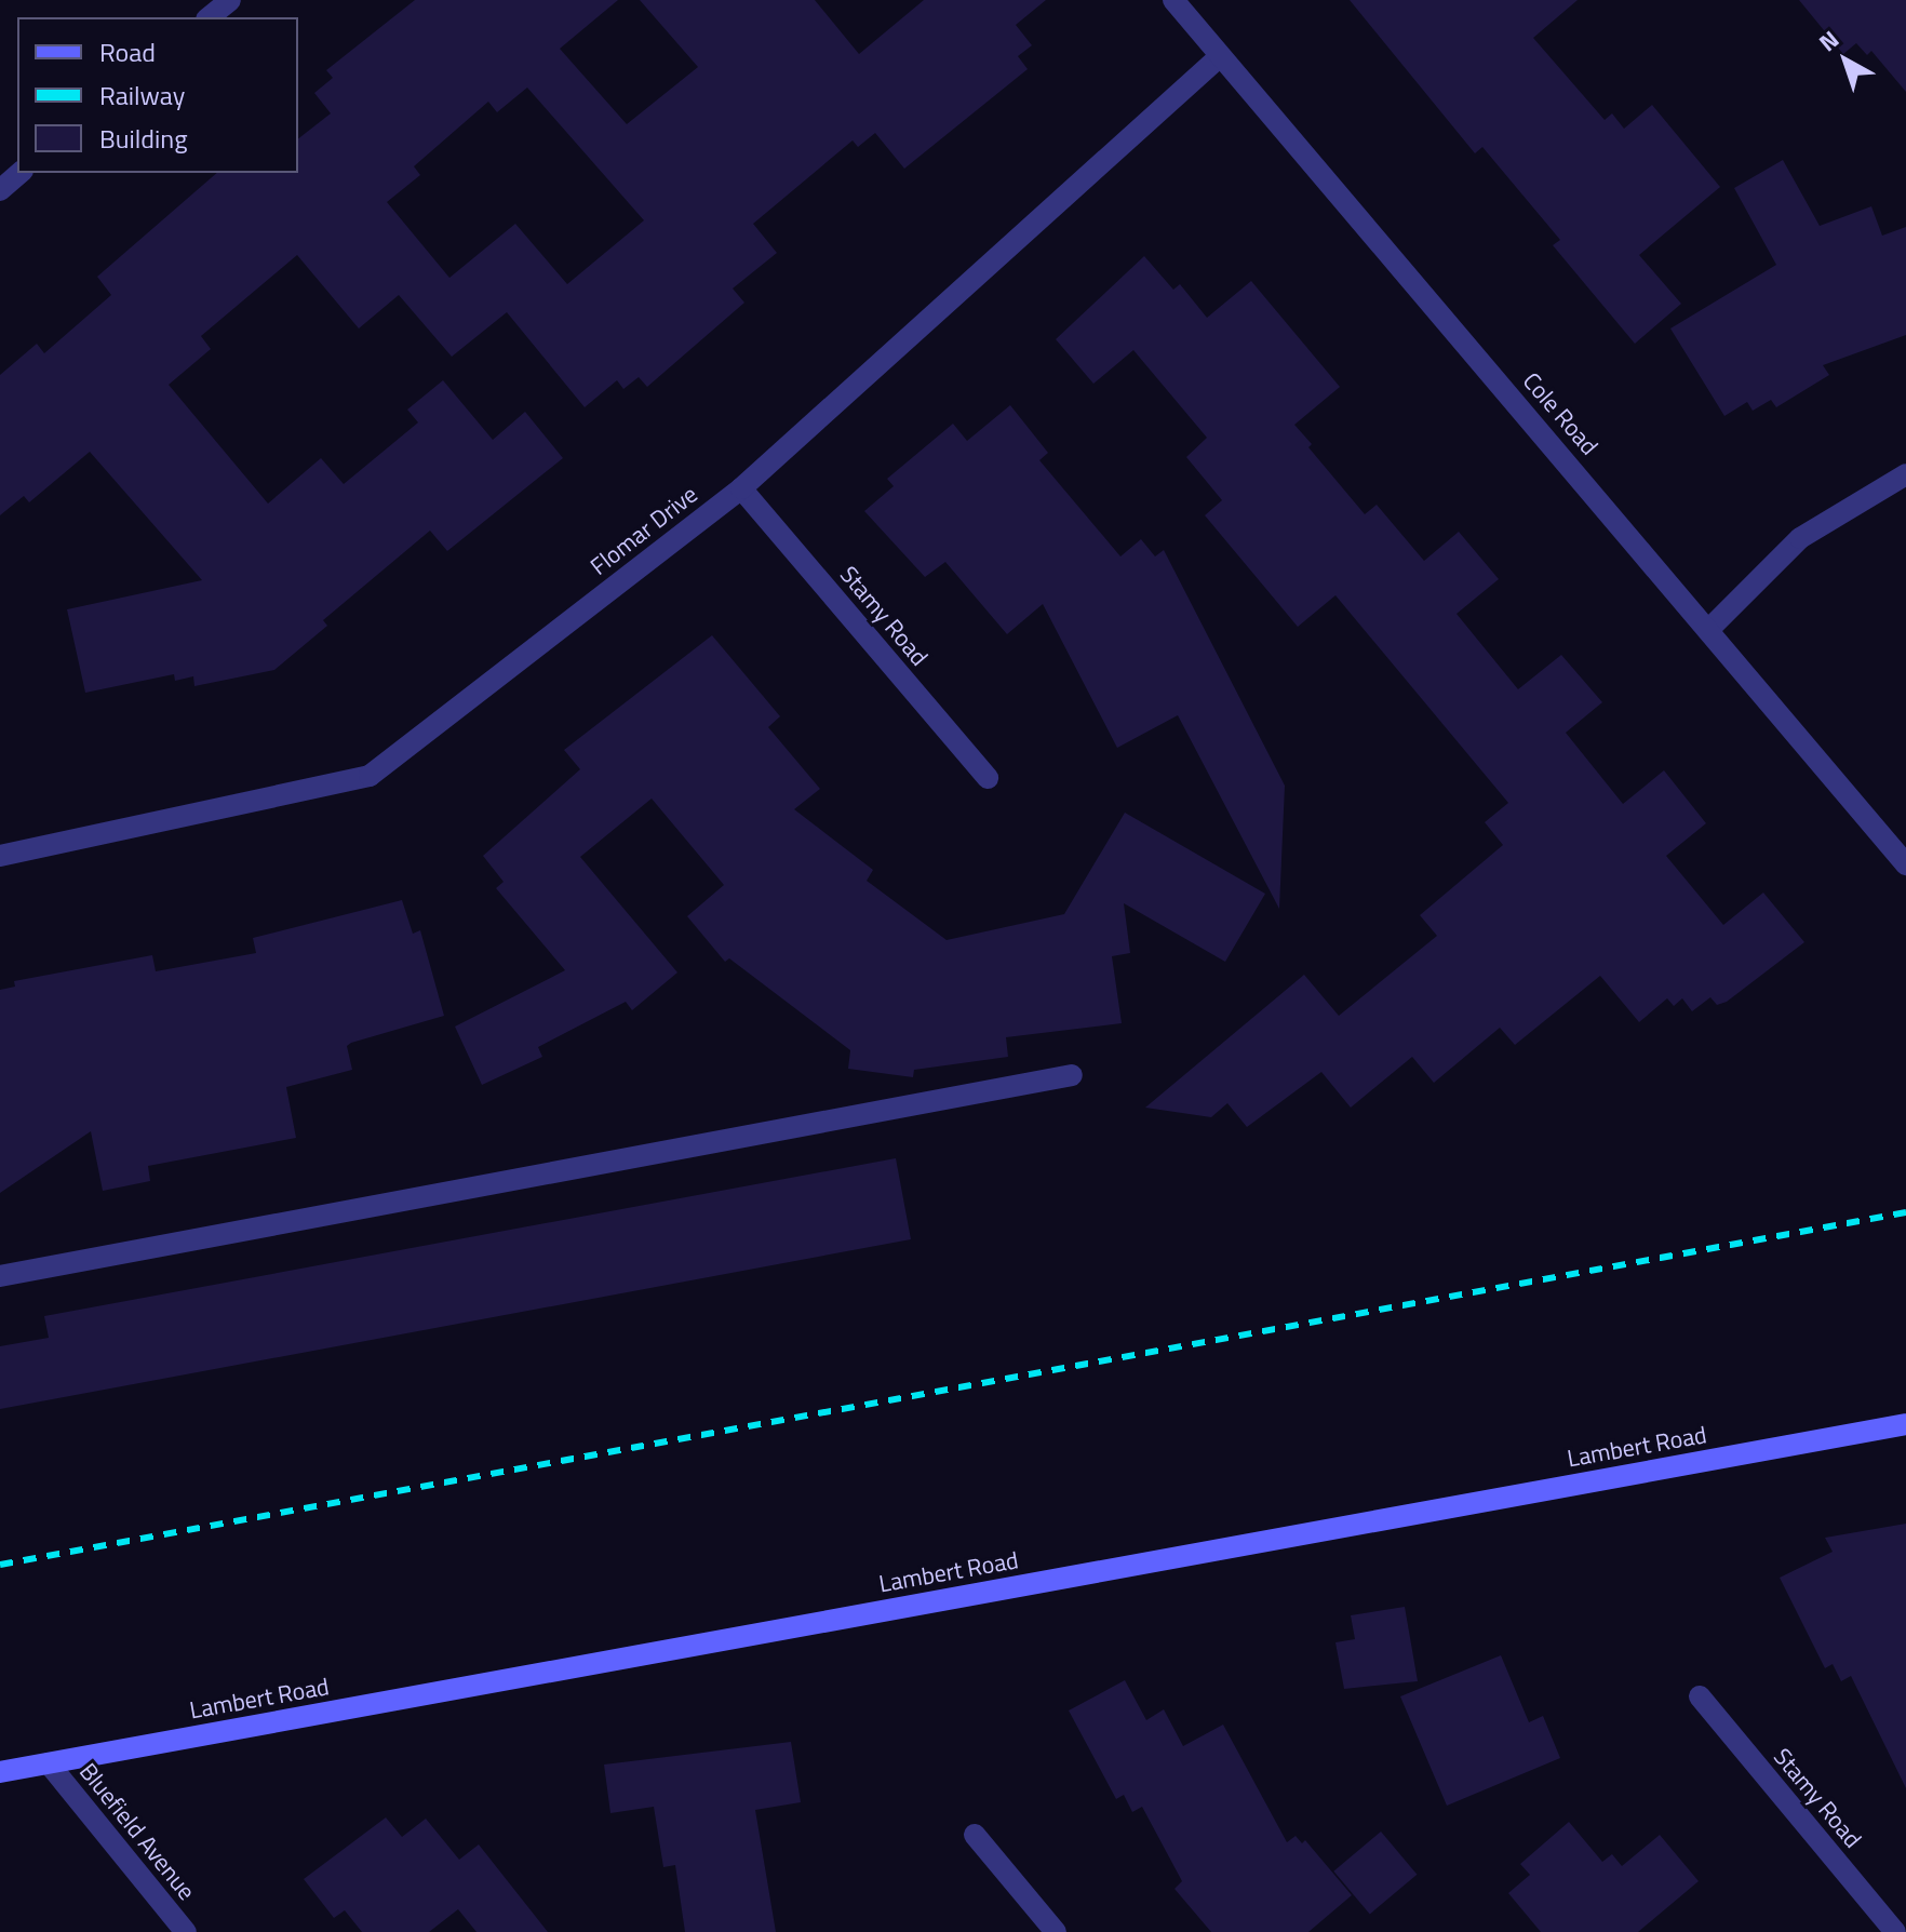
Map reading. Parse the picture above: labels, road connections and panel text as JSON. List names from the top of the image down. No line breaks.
{"streets":{"main road":["Lambert Road"],"street":["Cole Road","Flomar Drive","Stamy Road","Bluefield Avenue"]},"crossings":[["Cole Road","Flomar Drive"],["Flomar Drive","Stamy Road"],["Lambert Road","Bluefield Avenue"]],"legend":["Road","Railway","Building"],"north":"top left"}
